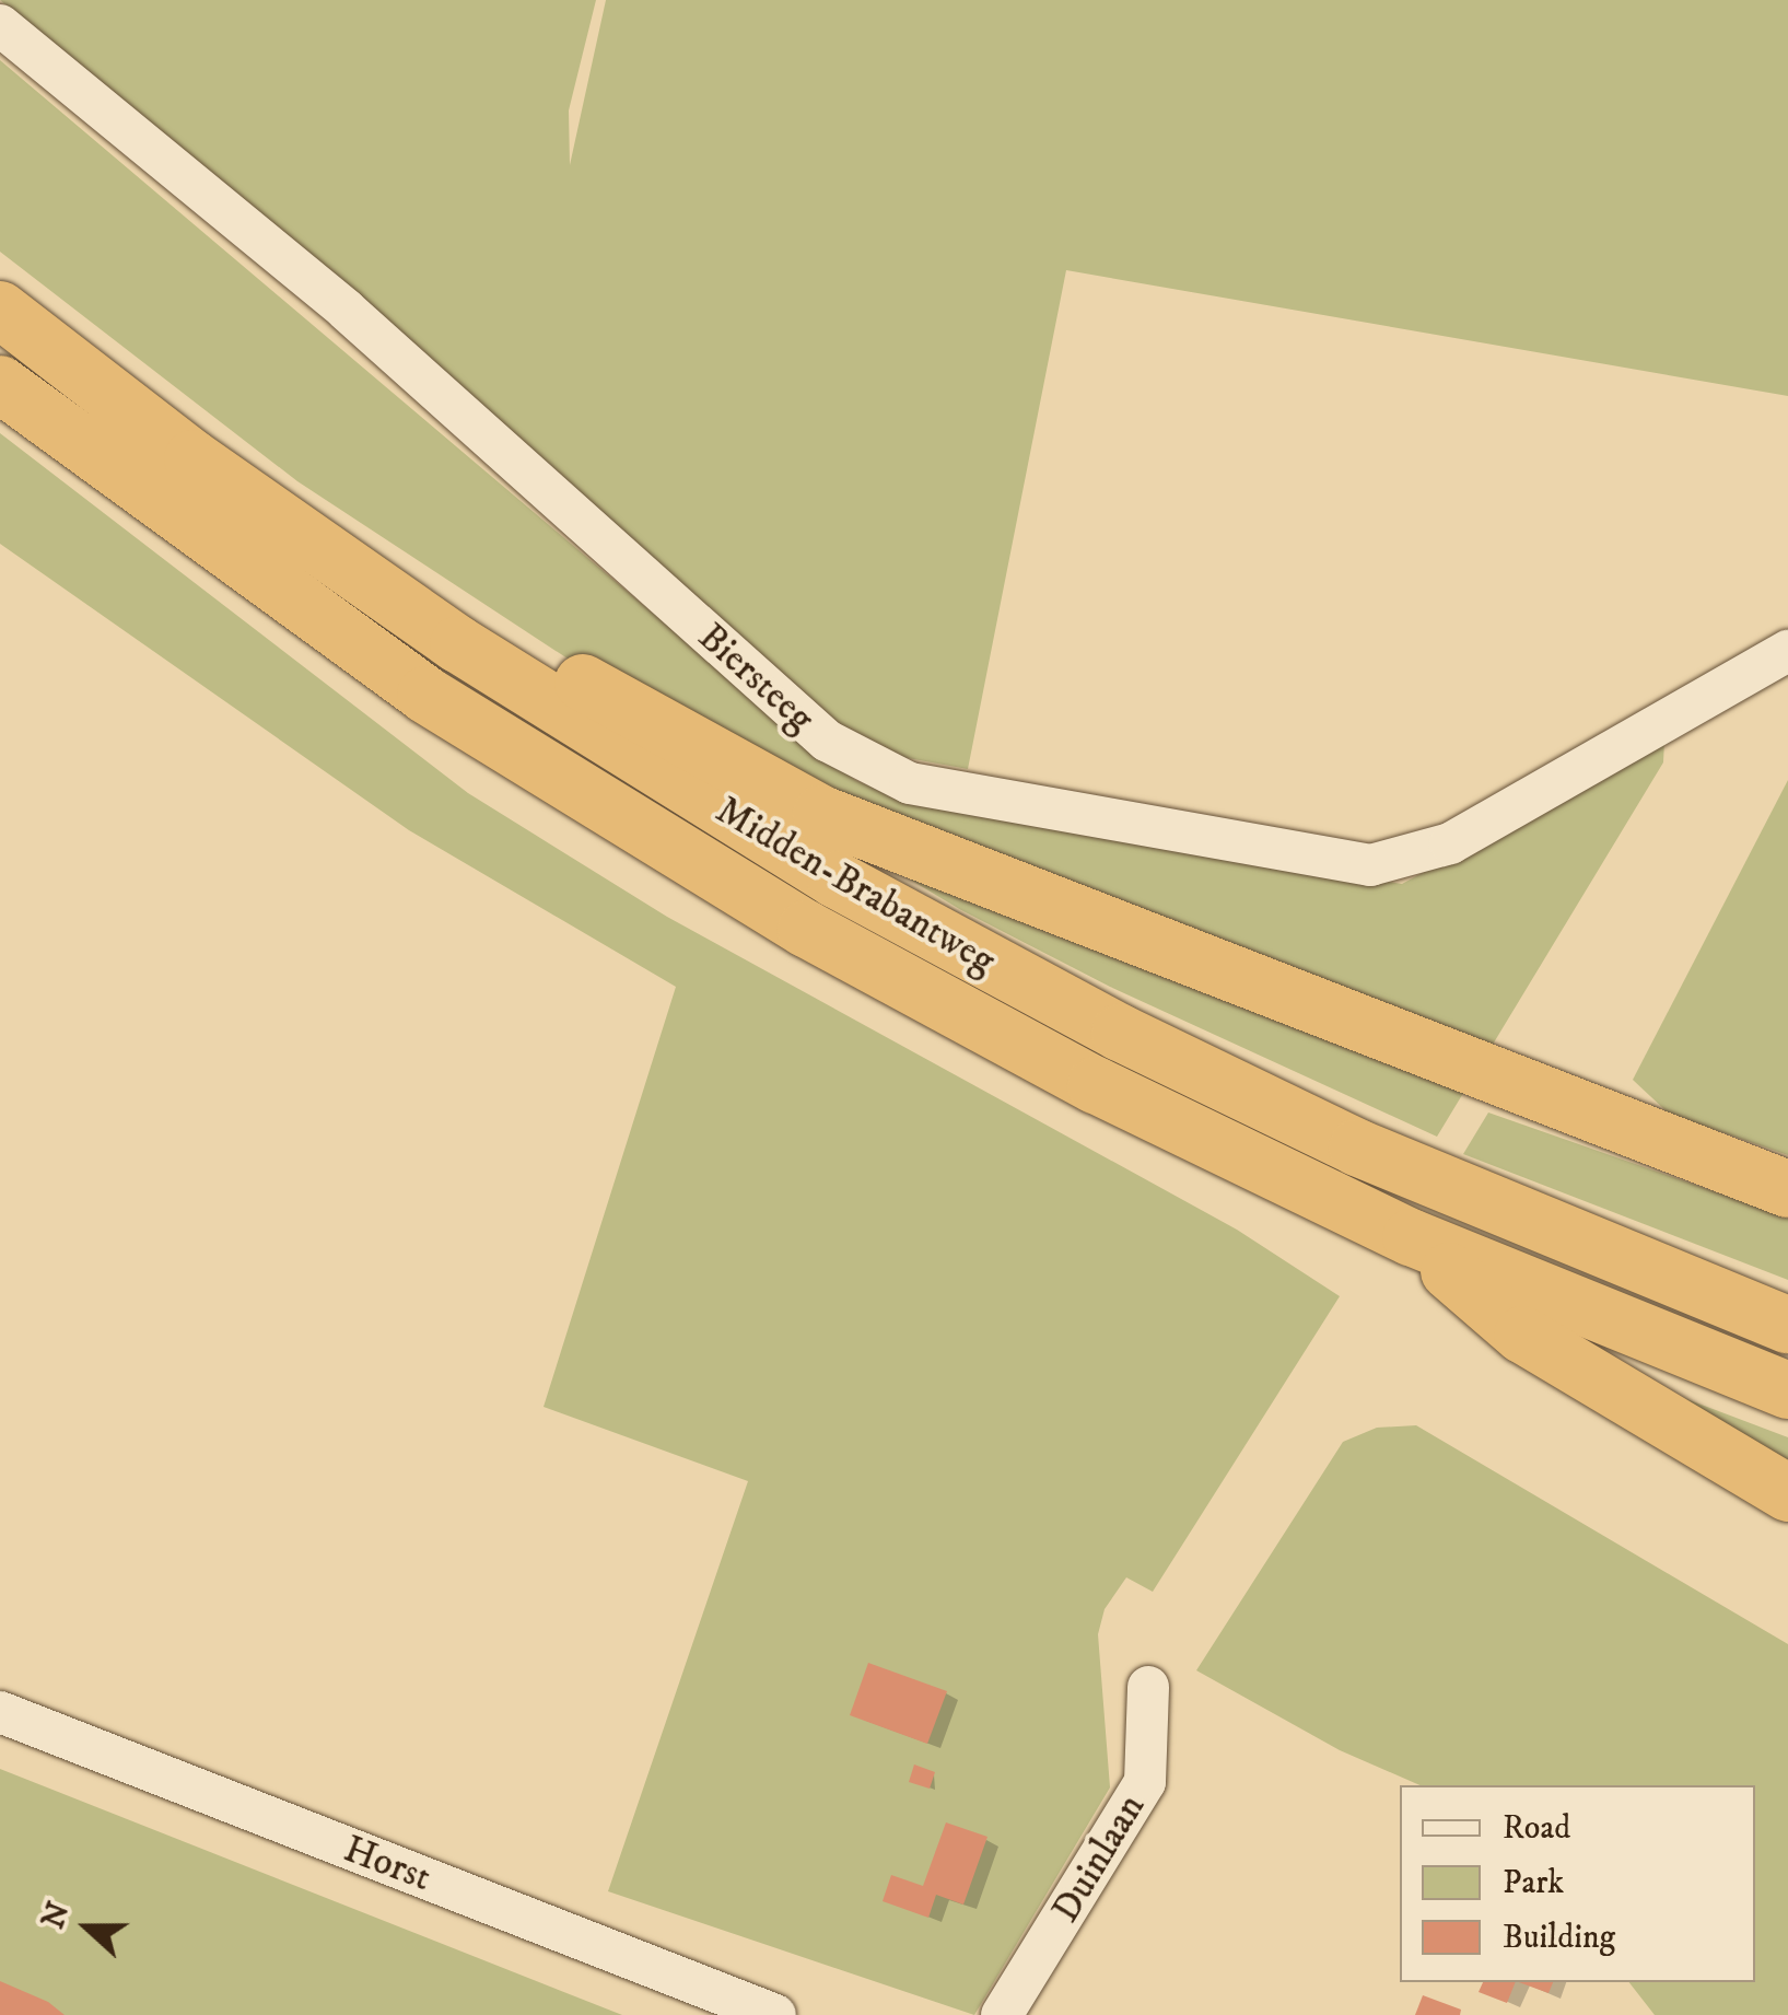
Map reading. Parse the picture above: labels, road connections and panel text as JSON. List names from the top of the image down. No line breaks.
{"streets":{"highway":["Midden-Brabantweg"],"street":["Biersteeg","Duinlaan","Horst"]},"legend":["Road","Park","Building"],"north":"left"}
